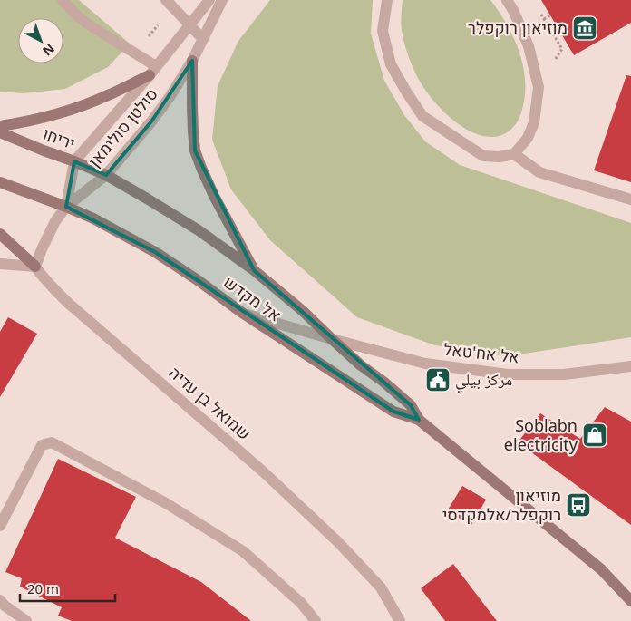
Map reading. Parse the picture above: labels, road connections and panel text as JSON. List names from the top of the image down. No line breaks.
{"streets":{"main road":["יריחו","אל מקדש"],"street":["סולטן סולימאן","אל אח'טאל","שמואל בן עדיה"]},"crossings":[["סולטן סולימאן","יריחו"],["סולטן סולימאן","אל מקדש"],["יריחו","אל מקדש"],["אל מקדש","אל אח'טאל"]],"places":{"museum":["מוזיאון רוקפלר"],"public building":["مركز بيلي"],"shop":["Soblabn electricity"],"bus stop":["מוזיאון רוקפלר/אלמקדסי"]},"scale_bar":"20 m","north":"bottom right"}
